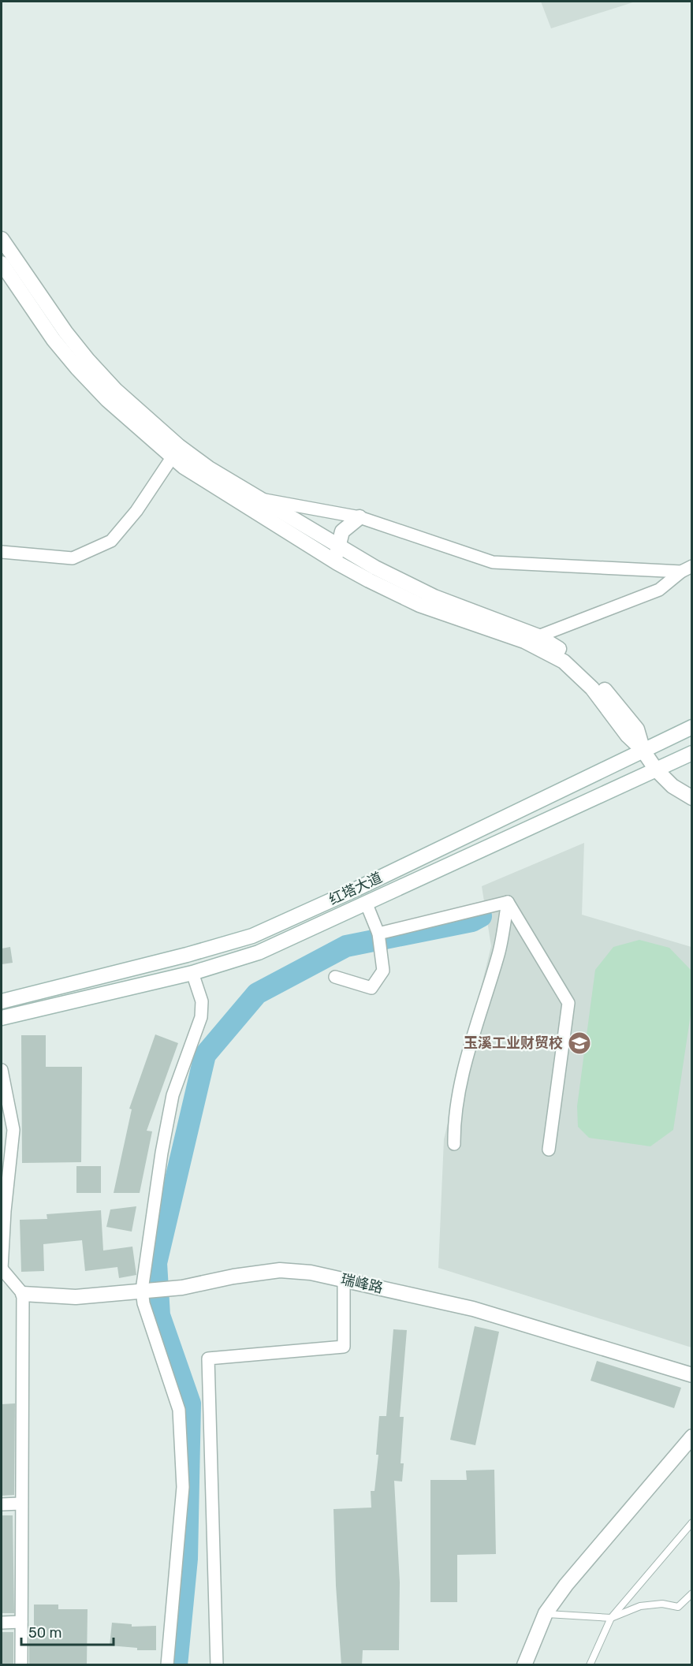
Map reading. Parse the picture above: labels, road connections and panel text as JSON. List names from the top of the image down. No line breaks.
{"streets":{"street":["红塔大道","瑞峰路"]},"places":{"school or university":["玉溪工业财贸校"]},"scale_bar":"50 m"}
